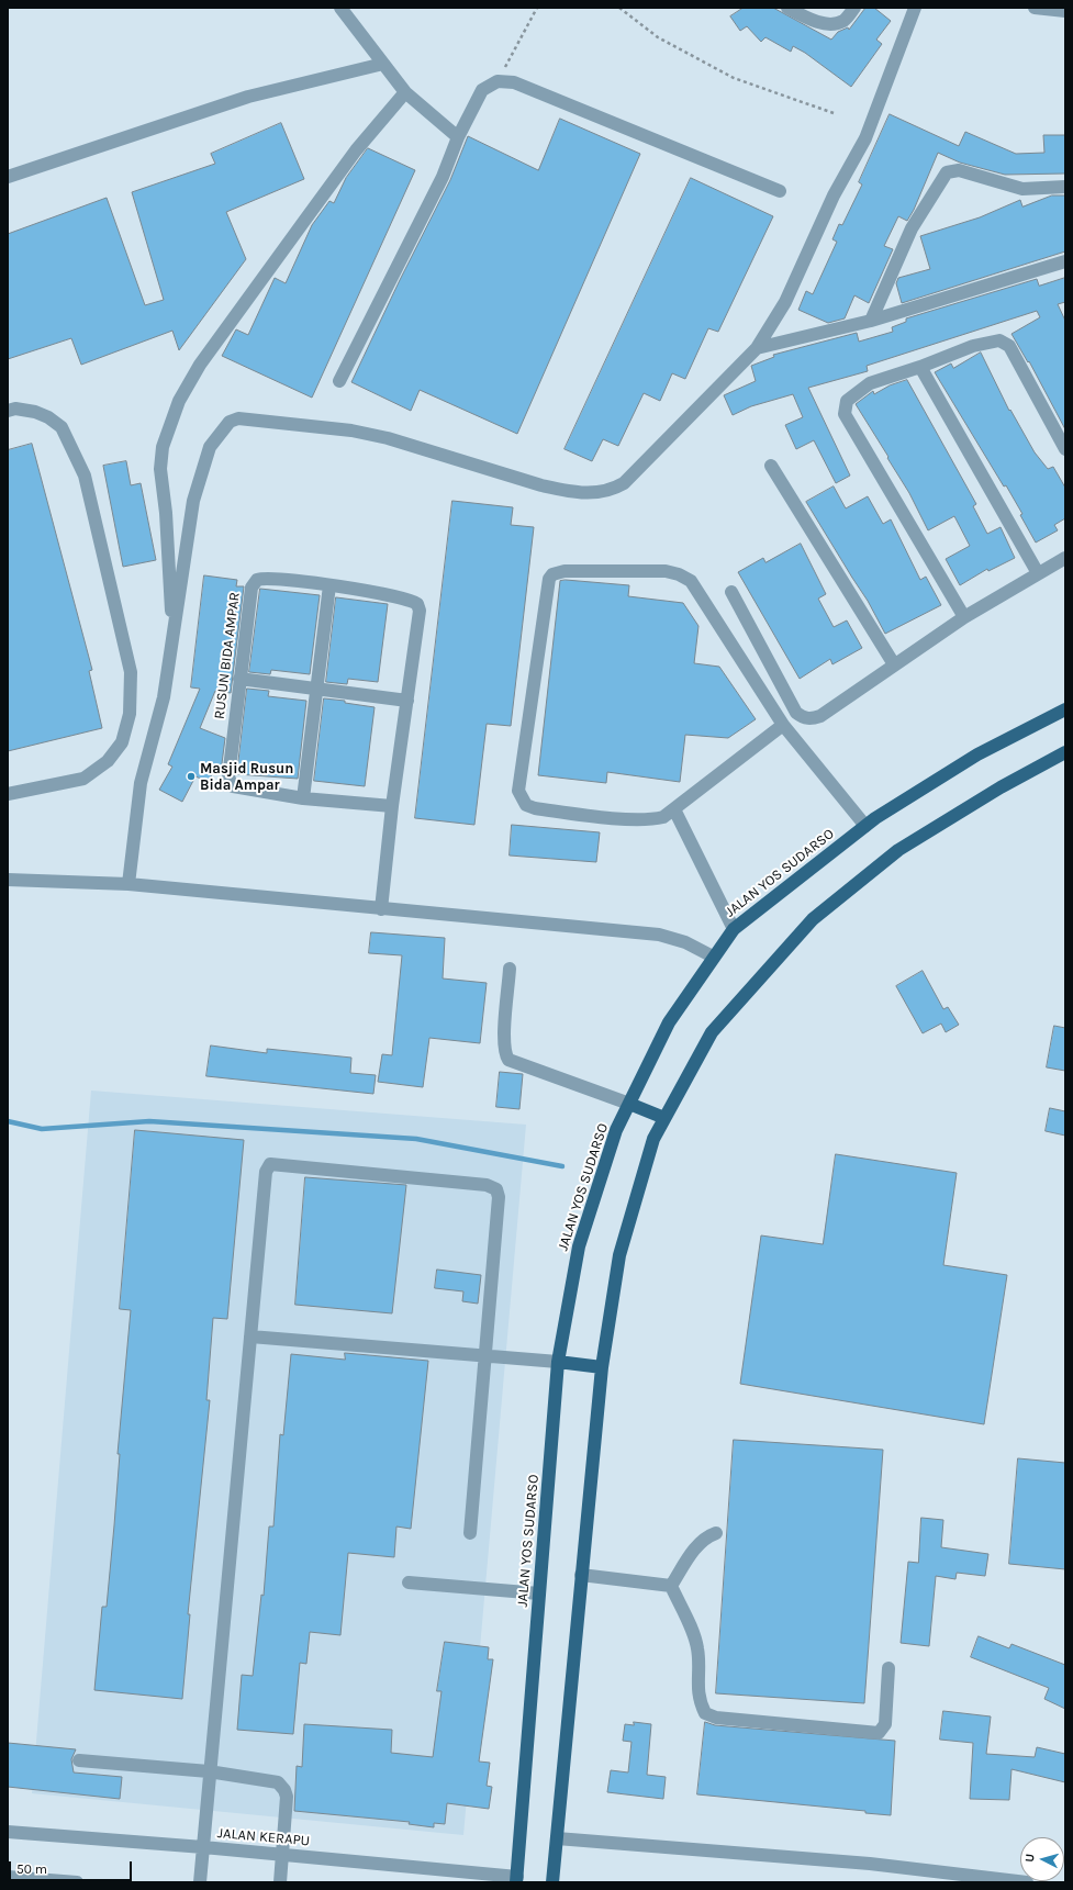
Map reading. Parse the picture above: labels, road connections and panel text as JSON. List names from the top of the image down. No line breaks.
{"streets":{"main road":["JALAN YOS SUDARSO"],"street":["RUSUN BIDA AMPAR","JALAN KERAPU"]},"crossings":[["JALAN YOS SUDARSO","JALAN KERAPU"]],"places":["Masjid Rusun Bida Ampar"],"scale_bar":"50 m","north":"left"}
